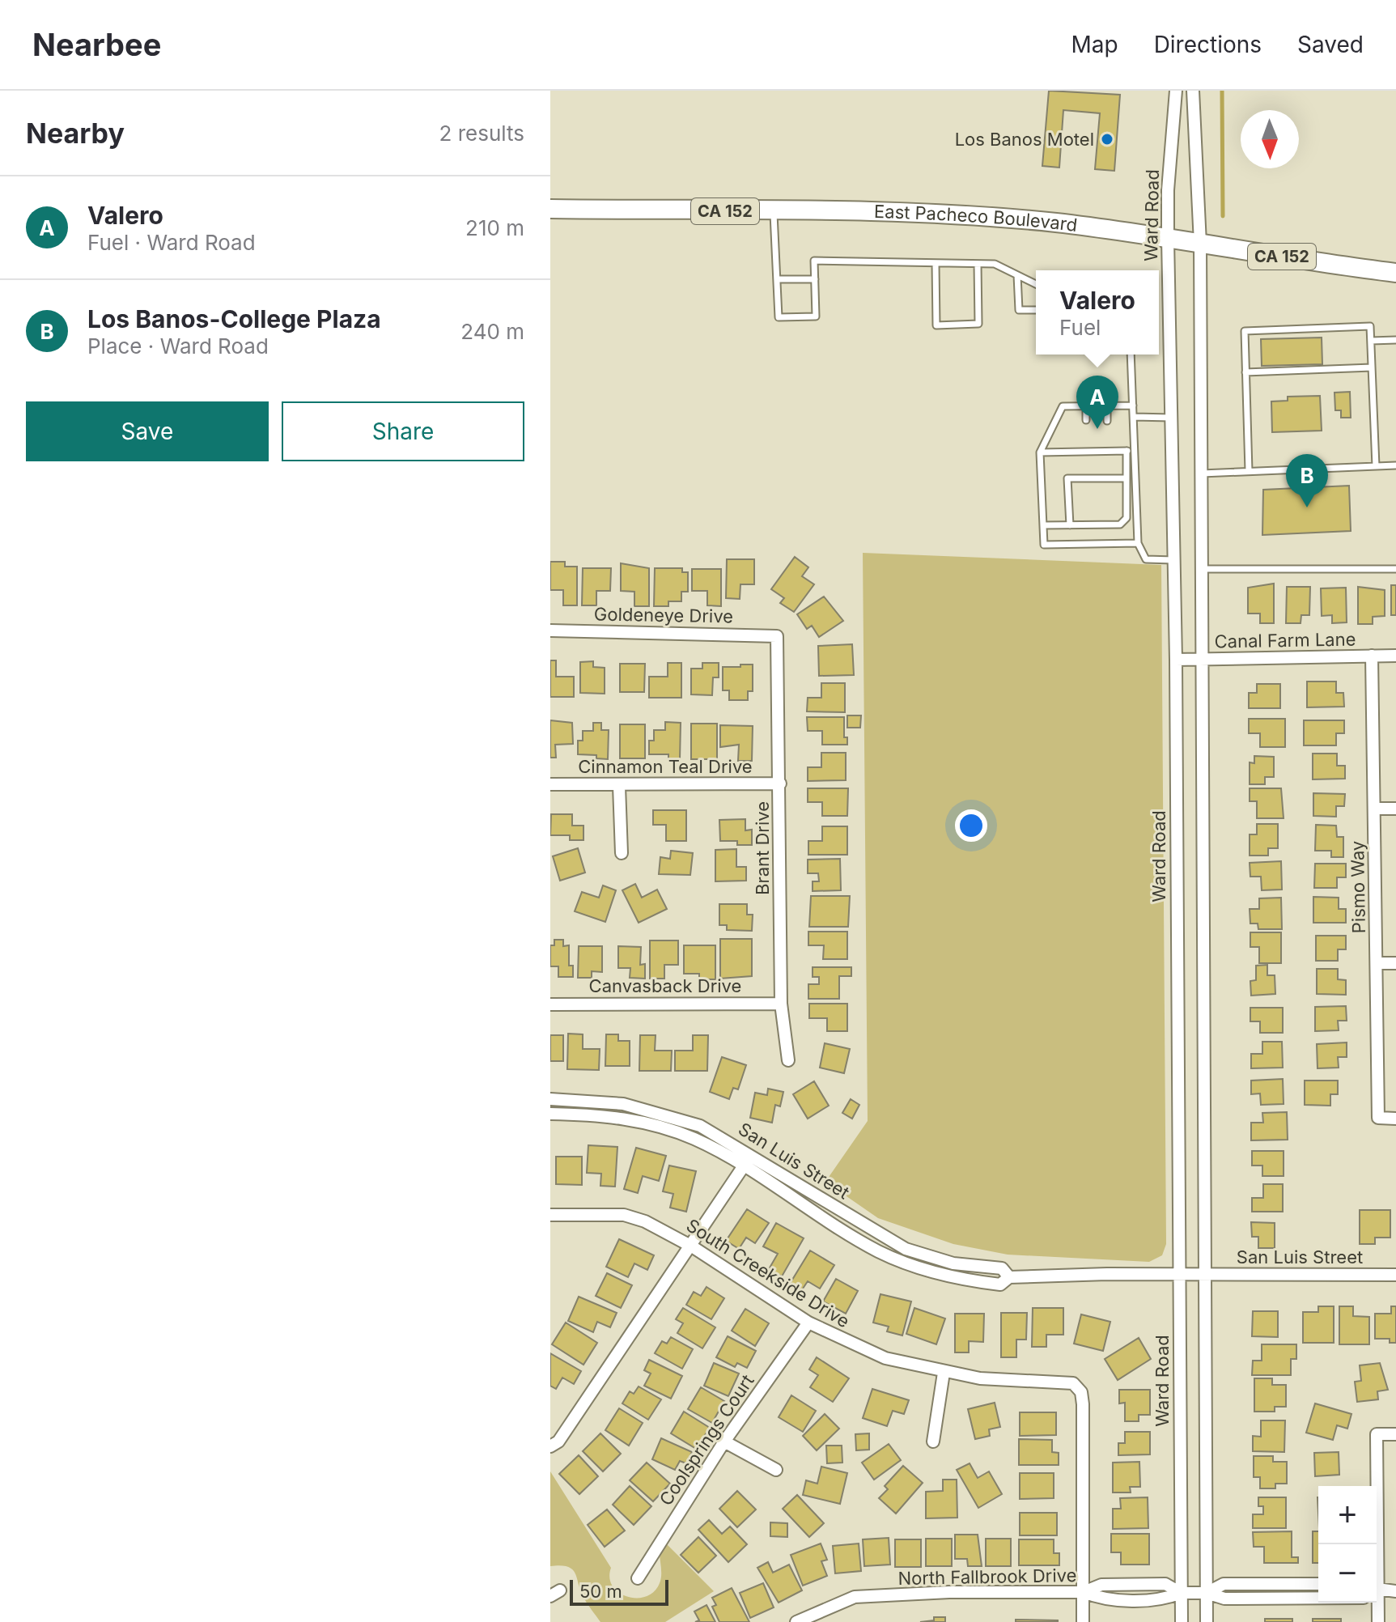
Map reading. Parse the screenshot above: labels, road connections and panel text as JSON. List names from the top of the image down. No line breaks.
{"streets":{"highway":["CA 152","East Pacheco Boulevard"],"street":["Ward Road","Goldeneye Drive","Canal Farm Lane","Cinnamon Teal Drive","Brant Drive","Pismo Way","Canvasback Drive","San Luis Street","South Creekside Drive","Coolsprings Court","North Fallbrook Drive"]},"crossings":[["Ward Road","East Pacheco Boulevard"],["Ward Road","Canal Farm Lane"],["Ward Road","San Luis Street"],["Ward Road","North Fallbrook Drive"],["Goldeneye Drive","Brant Drive"],["Canal Farm Lane","Pismo Way"],["Cinnamon Teal Drive","Brant Drive"],["Brant Drive","Canvasback Drive"],["South Creekside Drive","Coolsprings Court"],["South Creekside Drive","North Fallbrook Drive"]],"places":["Los Banos Motel"],"scale_bar":"50 m","north":"bottom","page":{"header":"Nearbee","nav":["Map","Directions","Saved"],"heading":["Nearby","2 results"],"list":[{"mark":"A","name":"Valero","note":"Fuel · Ward Road","value":"210 m"},{"mark":"B","name":"Los Banos-College Plaza","note":"Place · Ward Road","value":"240 m"}],"popup":["Valero","Fuel"],"pins":["A","B"],"buttons":["Save","Share"],"map_buttons":["+","−"],"scale":"50 m"}}
